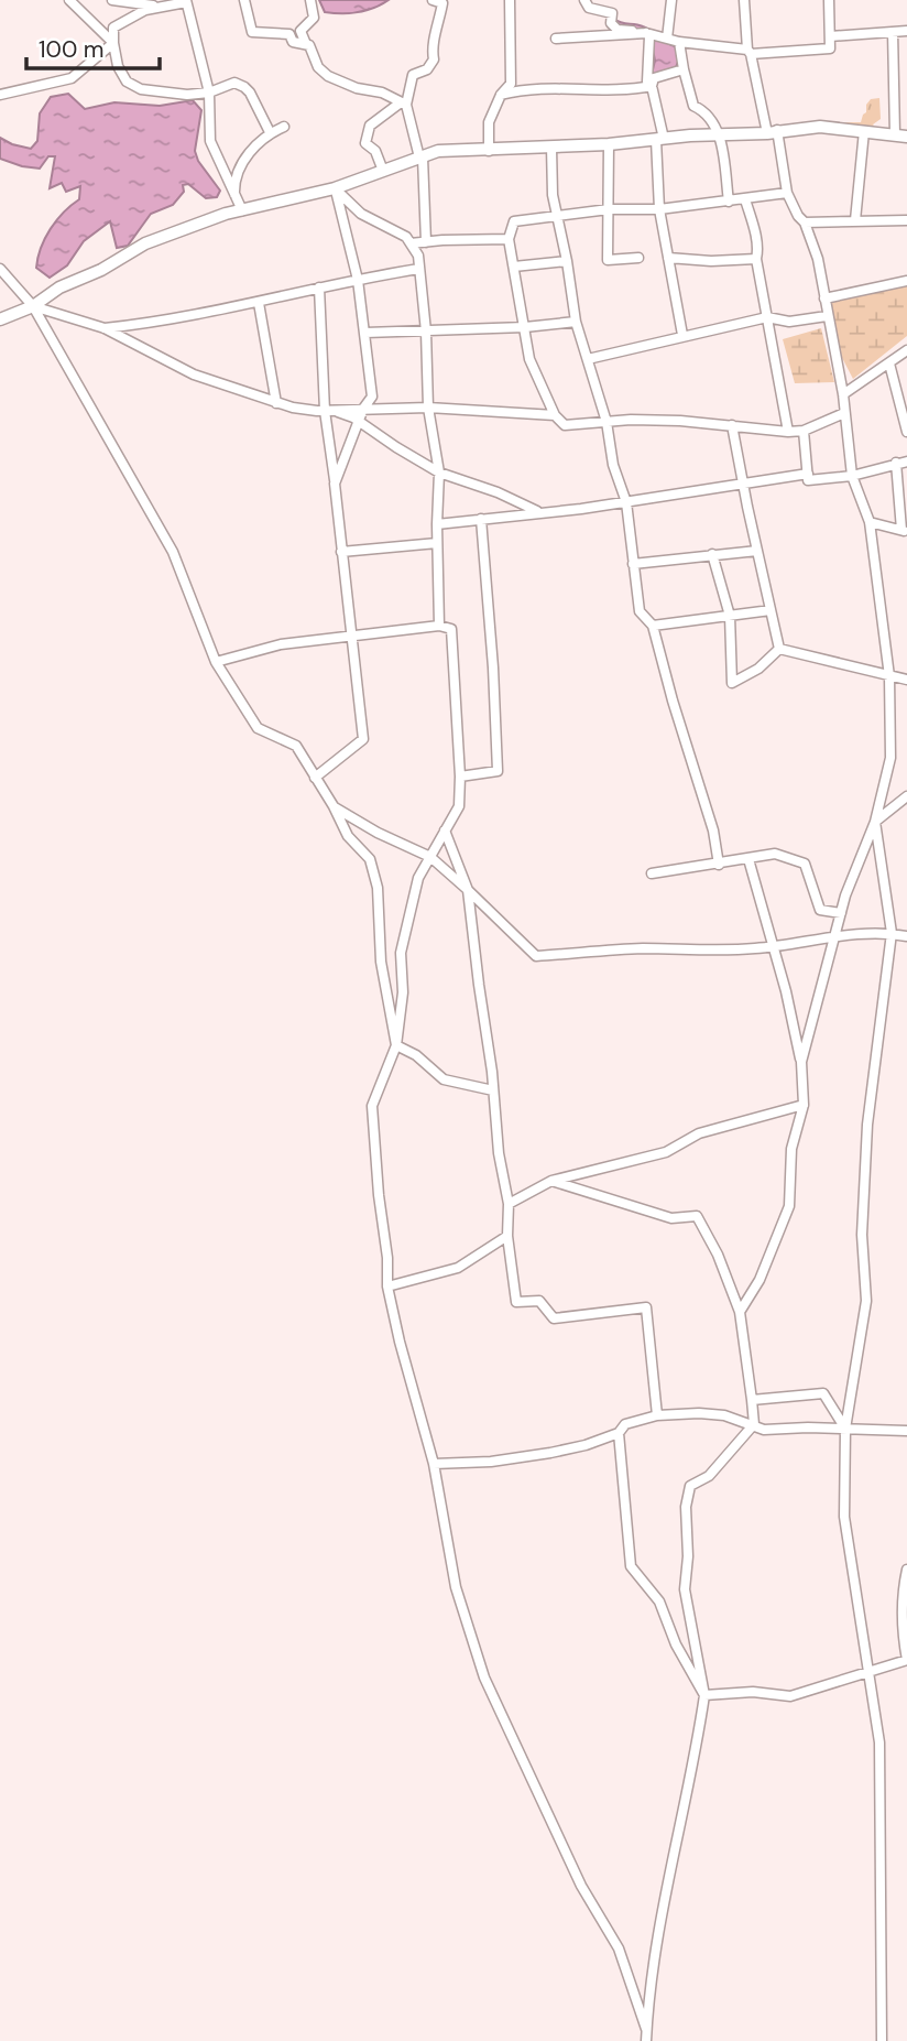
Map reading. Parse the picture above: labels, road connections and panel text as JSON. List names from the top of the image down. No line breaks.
{"scale_bar":"100 m"}
